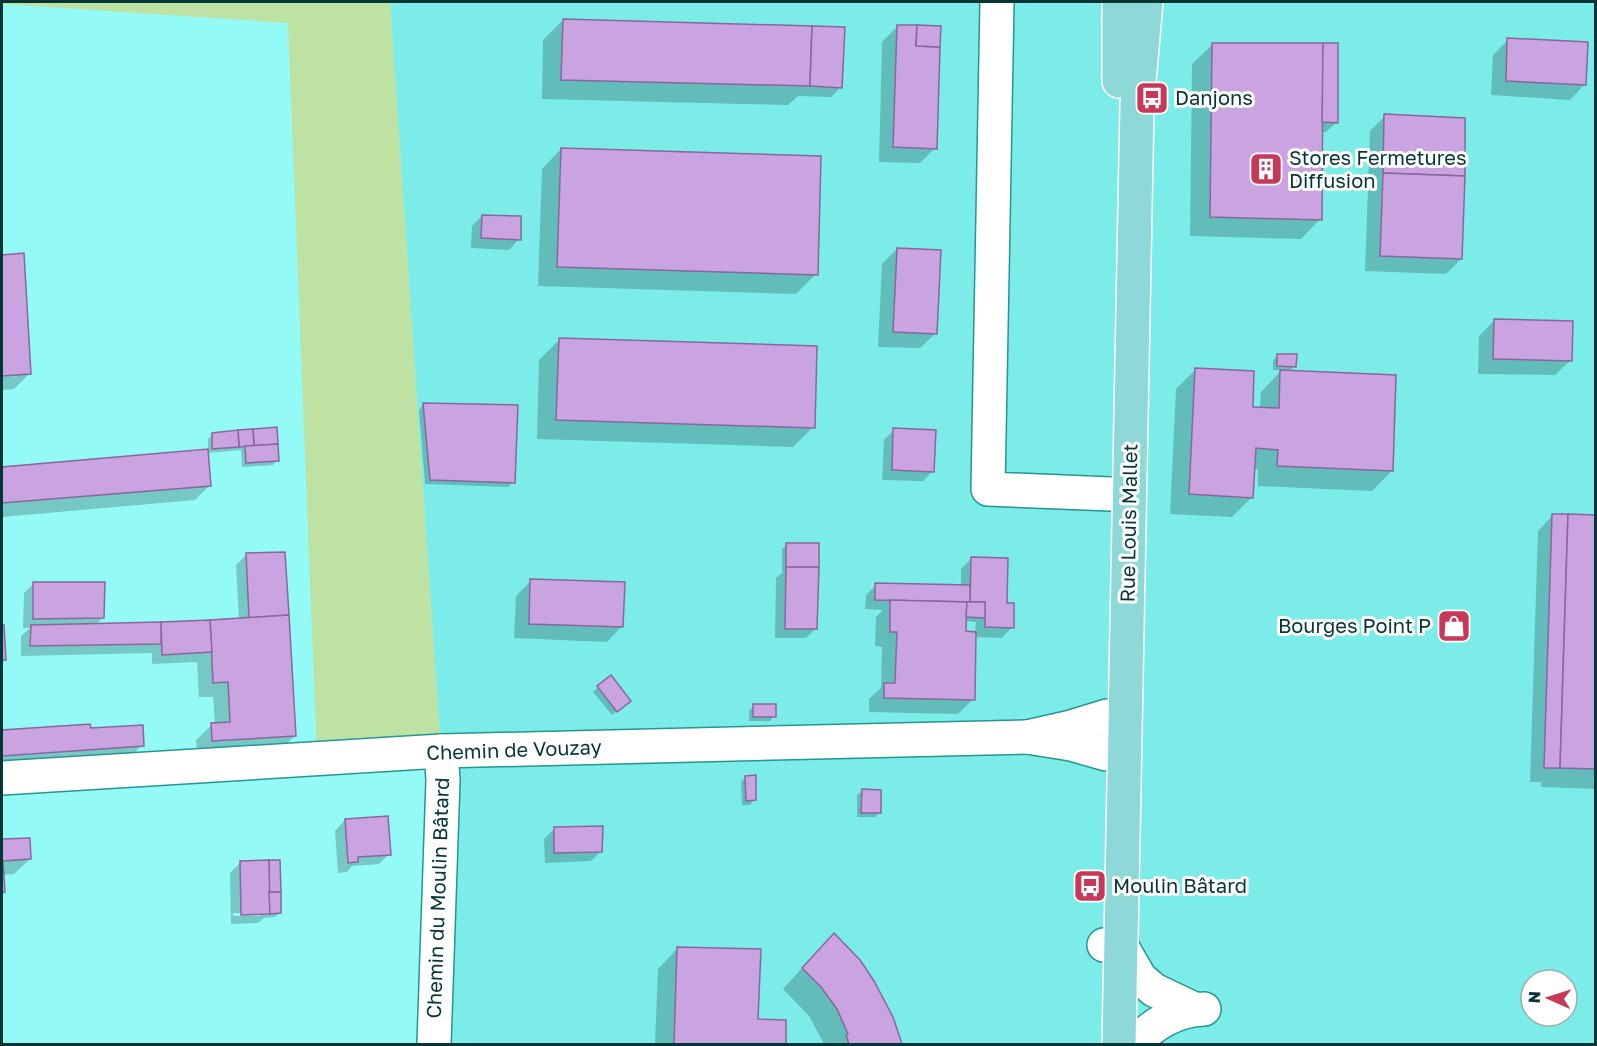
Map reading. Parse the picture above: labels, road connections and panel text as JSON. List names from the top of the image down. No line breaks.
{"streets":{"main road":["Rue Louis Mallet"],"street":["Chemin de Vouzay","Chemin du Moulin Bâtard"]},"crossings":[["Rue Louis Mallet","Chemin de Vouzay"],["Chemin de Vouzay","Chemin du Moulin Bâtard"]],"places":{"bus stop":["Danjons","Moulin Bâtard"],"building":["Stores Fermetures Diffusion"],"shop":["Bourges Point P"]},"north":"left"}
